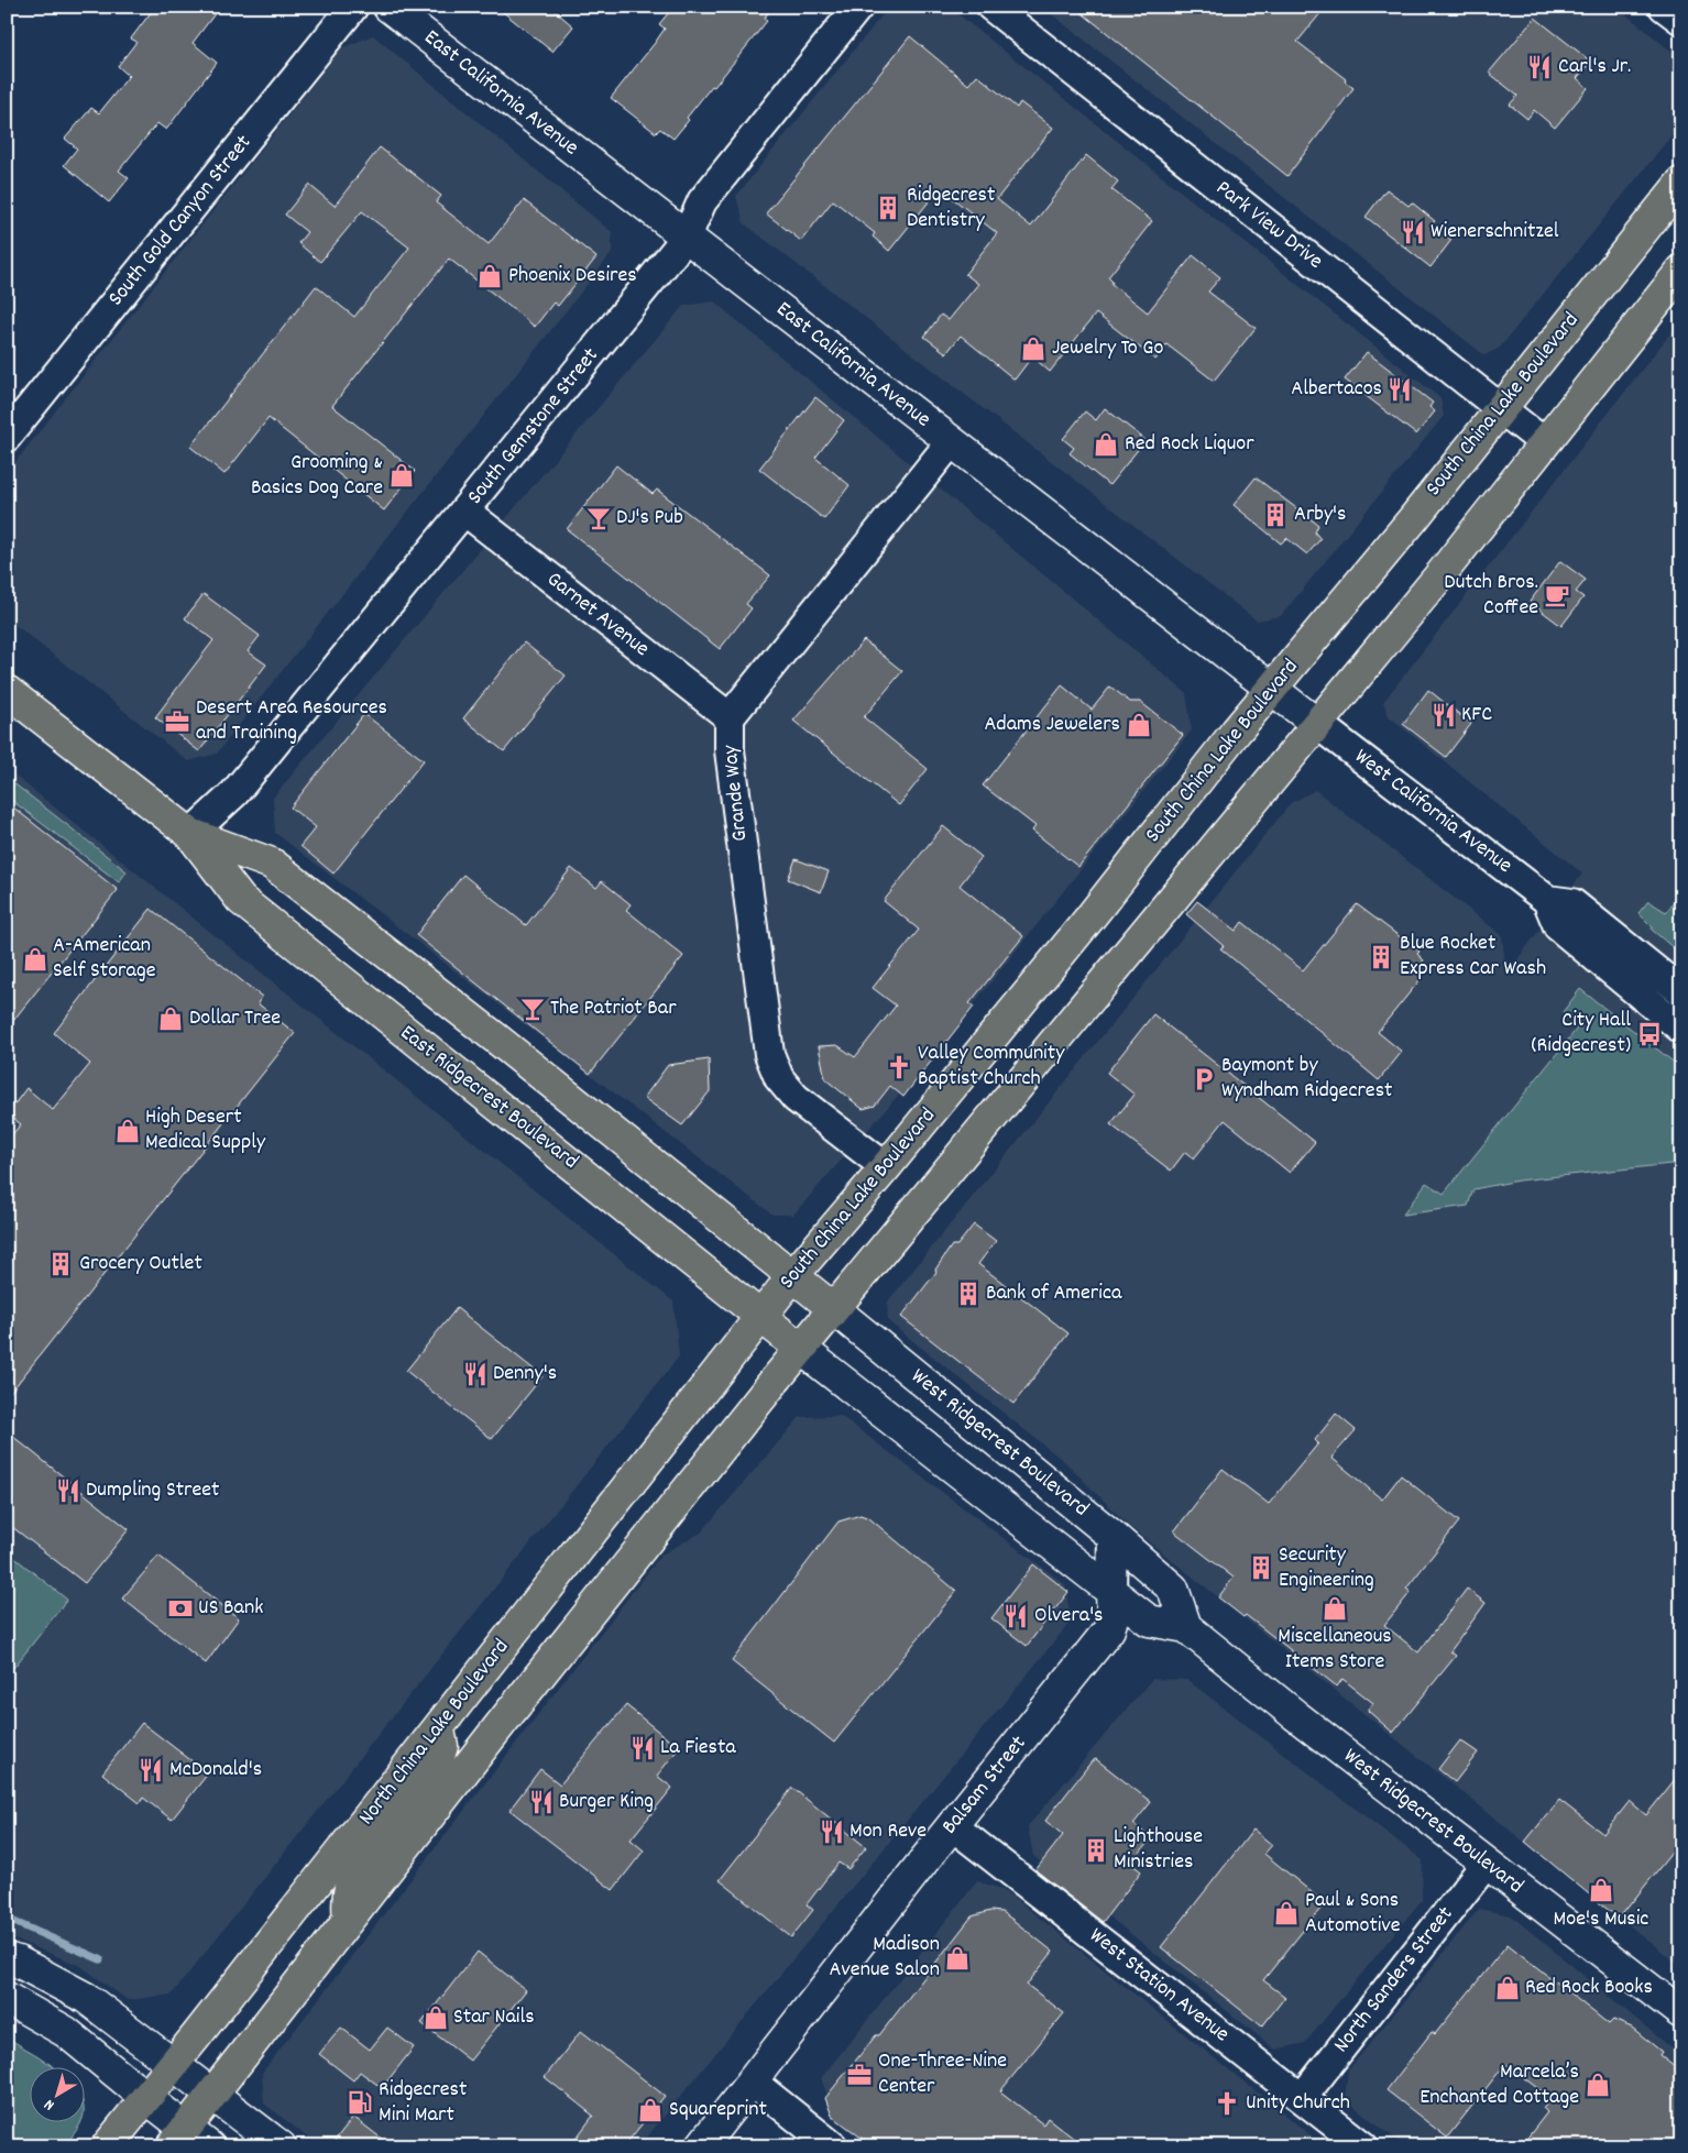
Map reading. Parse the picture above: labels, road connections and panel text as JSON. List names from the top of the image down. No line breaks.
{"streets":{"main road":["South China Lake Boulevard","East Ridgecrest Boulevard","West Ridgecrest Boulevard","North China Lake Boulevard"],"street":["East California Avenue","South Gold Canyon Street","Park View Drive","South Gemstone Street","Garnet Avenue","Grande Way","West California Avenue","Balsam Street","North Sanders Street","West Station Avenue"]},"crossings":[["East California Avenue","South China Lake Boulevard"],["East California Avenue","South Gemstone Street"],["East California Avenue","Grande Way"],["East California Avenue","West California Avenue"],["Park View Drive","South China Lake Boulevard"],["South China Lake Boulevard","Grande Way"],["South China Lake Boulevard","East Ridgecrest Boulevard"],["South China Lake Boulevard","West Ridgecrest Boulevard"],["South China Lake Boulevard","North China Lake Boulevard"],["South Gemstone Street","Garnet Avenue"],["South Gemstone Street","East Ridgecrest Boulevard"],["Garnet Avenue","Grande Way"],["East Ridgecrest Boulevard","West Ridgecrest Boulevard"],["East Ridgecrest Boulevard","North China Lake Boulevard"],["West Ridgecrest Boulevard","Balsam Street"],["West Ridgecrest Boulevard","North Sanders Street"],["Balsam Street","West Station Avenue"],["North Sanders Street","West Station Avenue"]],"places":{"restaurant":["Carl's Jr.","Wienerschnitzel","Albertacos","KFC","Denny's","Dumpling Street","Olvera's","La Fiesta","McDonald's","Burger King","Mon Reve"],"building":["Ridgecrest Dentistry","Arby's","Blue Rocket Express Car Wash","Grocery Outlet","Bank of America","Security Engineering","Lighthouse Ministries"],"shop":["Phoenix Desires","Jewelry To Go","Red Rock Liquor","Grooming & Basics Dog Care","Adams Jewelers","A-American Self Storage","Dollar Tree","High Desert Medical Supply","Miscellaneous Items Store","Moe's Music","Paul & Sons Automotive","Madison Avenue Salon","Red Rock Books","Star Nails","Marcela’s Enchanted Cottage","Squareprint"],"bar":["DJ's Pub","The Patriot Bar"],"cafe":["Dutch Bros. Coffee"],"office":["Desert Area Resources and Training","One-Three-Nine Center"],"bus stop":["City Hall (Ridgecrest)"],"church":["Valley Community Baptist Church","Unity Church"],"parking":["Baymont by Wyndham Ridgecrest"],"bank":["US Bank"],"fuel station":["Ridgecrest Mini Mart"]},"north":"bottom left"}
